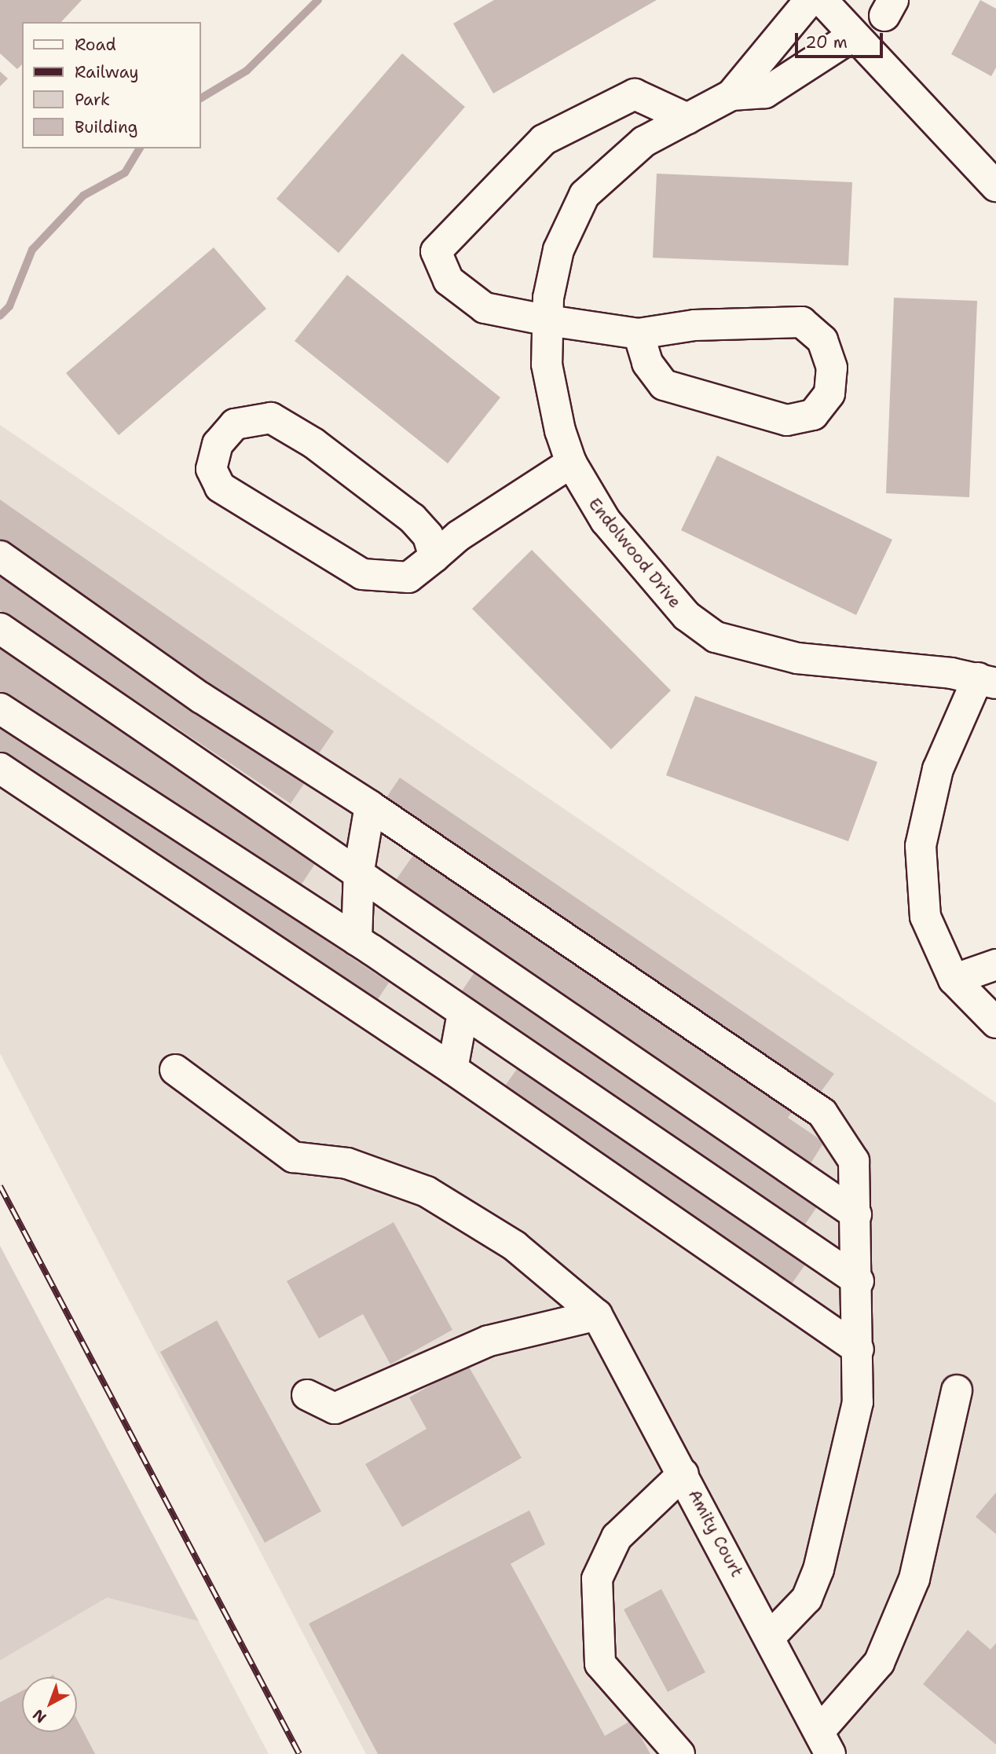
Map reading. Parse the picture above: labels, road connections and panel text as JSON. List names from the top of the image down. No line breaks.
{"streets":{"street":["Endolwood Drive","Amity Court"]},"legend":["Road","Railway","Park","Building"],"scale_bar":"20 m","north":"bottom left"}
